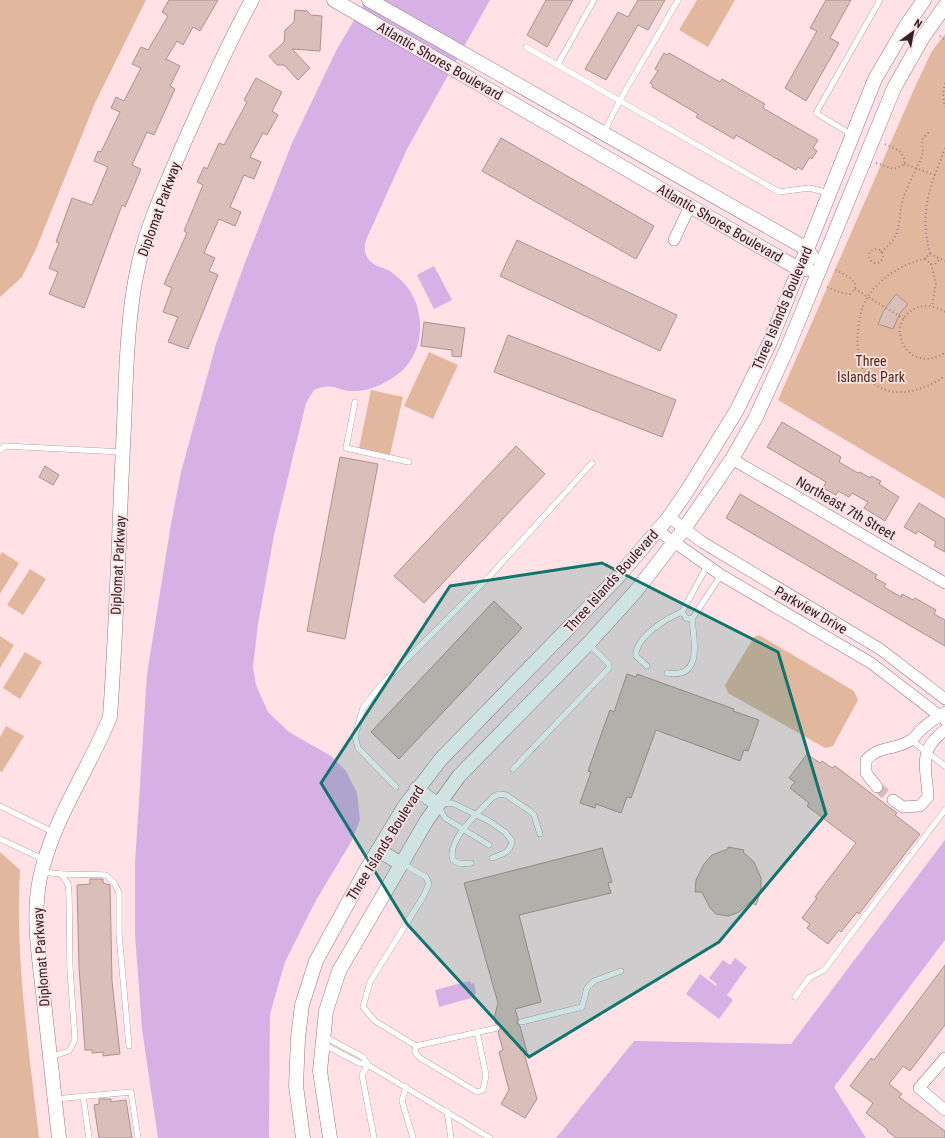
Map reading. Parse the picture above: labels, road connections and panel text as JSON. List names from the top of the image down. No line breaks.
{"streets":{"street":["Atlantic Shores Boulevard","Diplomat Parkway","Three Islands Boulevard","Northeast 7th Street","Parkview Drive"]},"crossings":[["Atlantic Shores Boulevard","Three Islands Boulevard"],["Three Islands Boulevard","Northeast 7th Street"],["Three Islands Boulevard","Parkview Drive"]],"parks":["Three Islands Park"],"north":"top right"}
